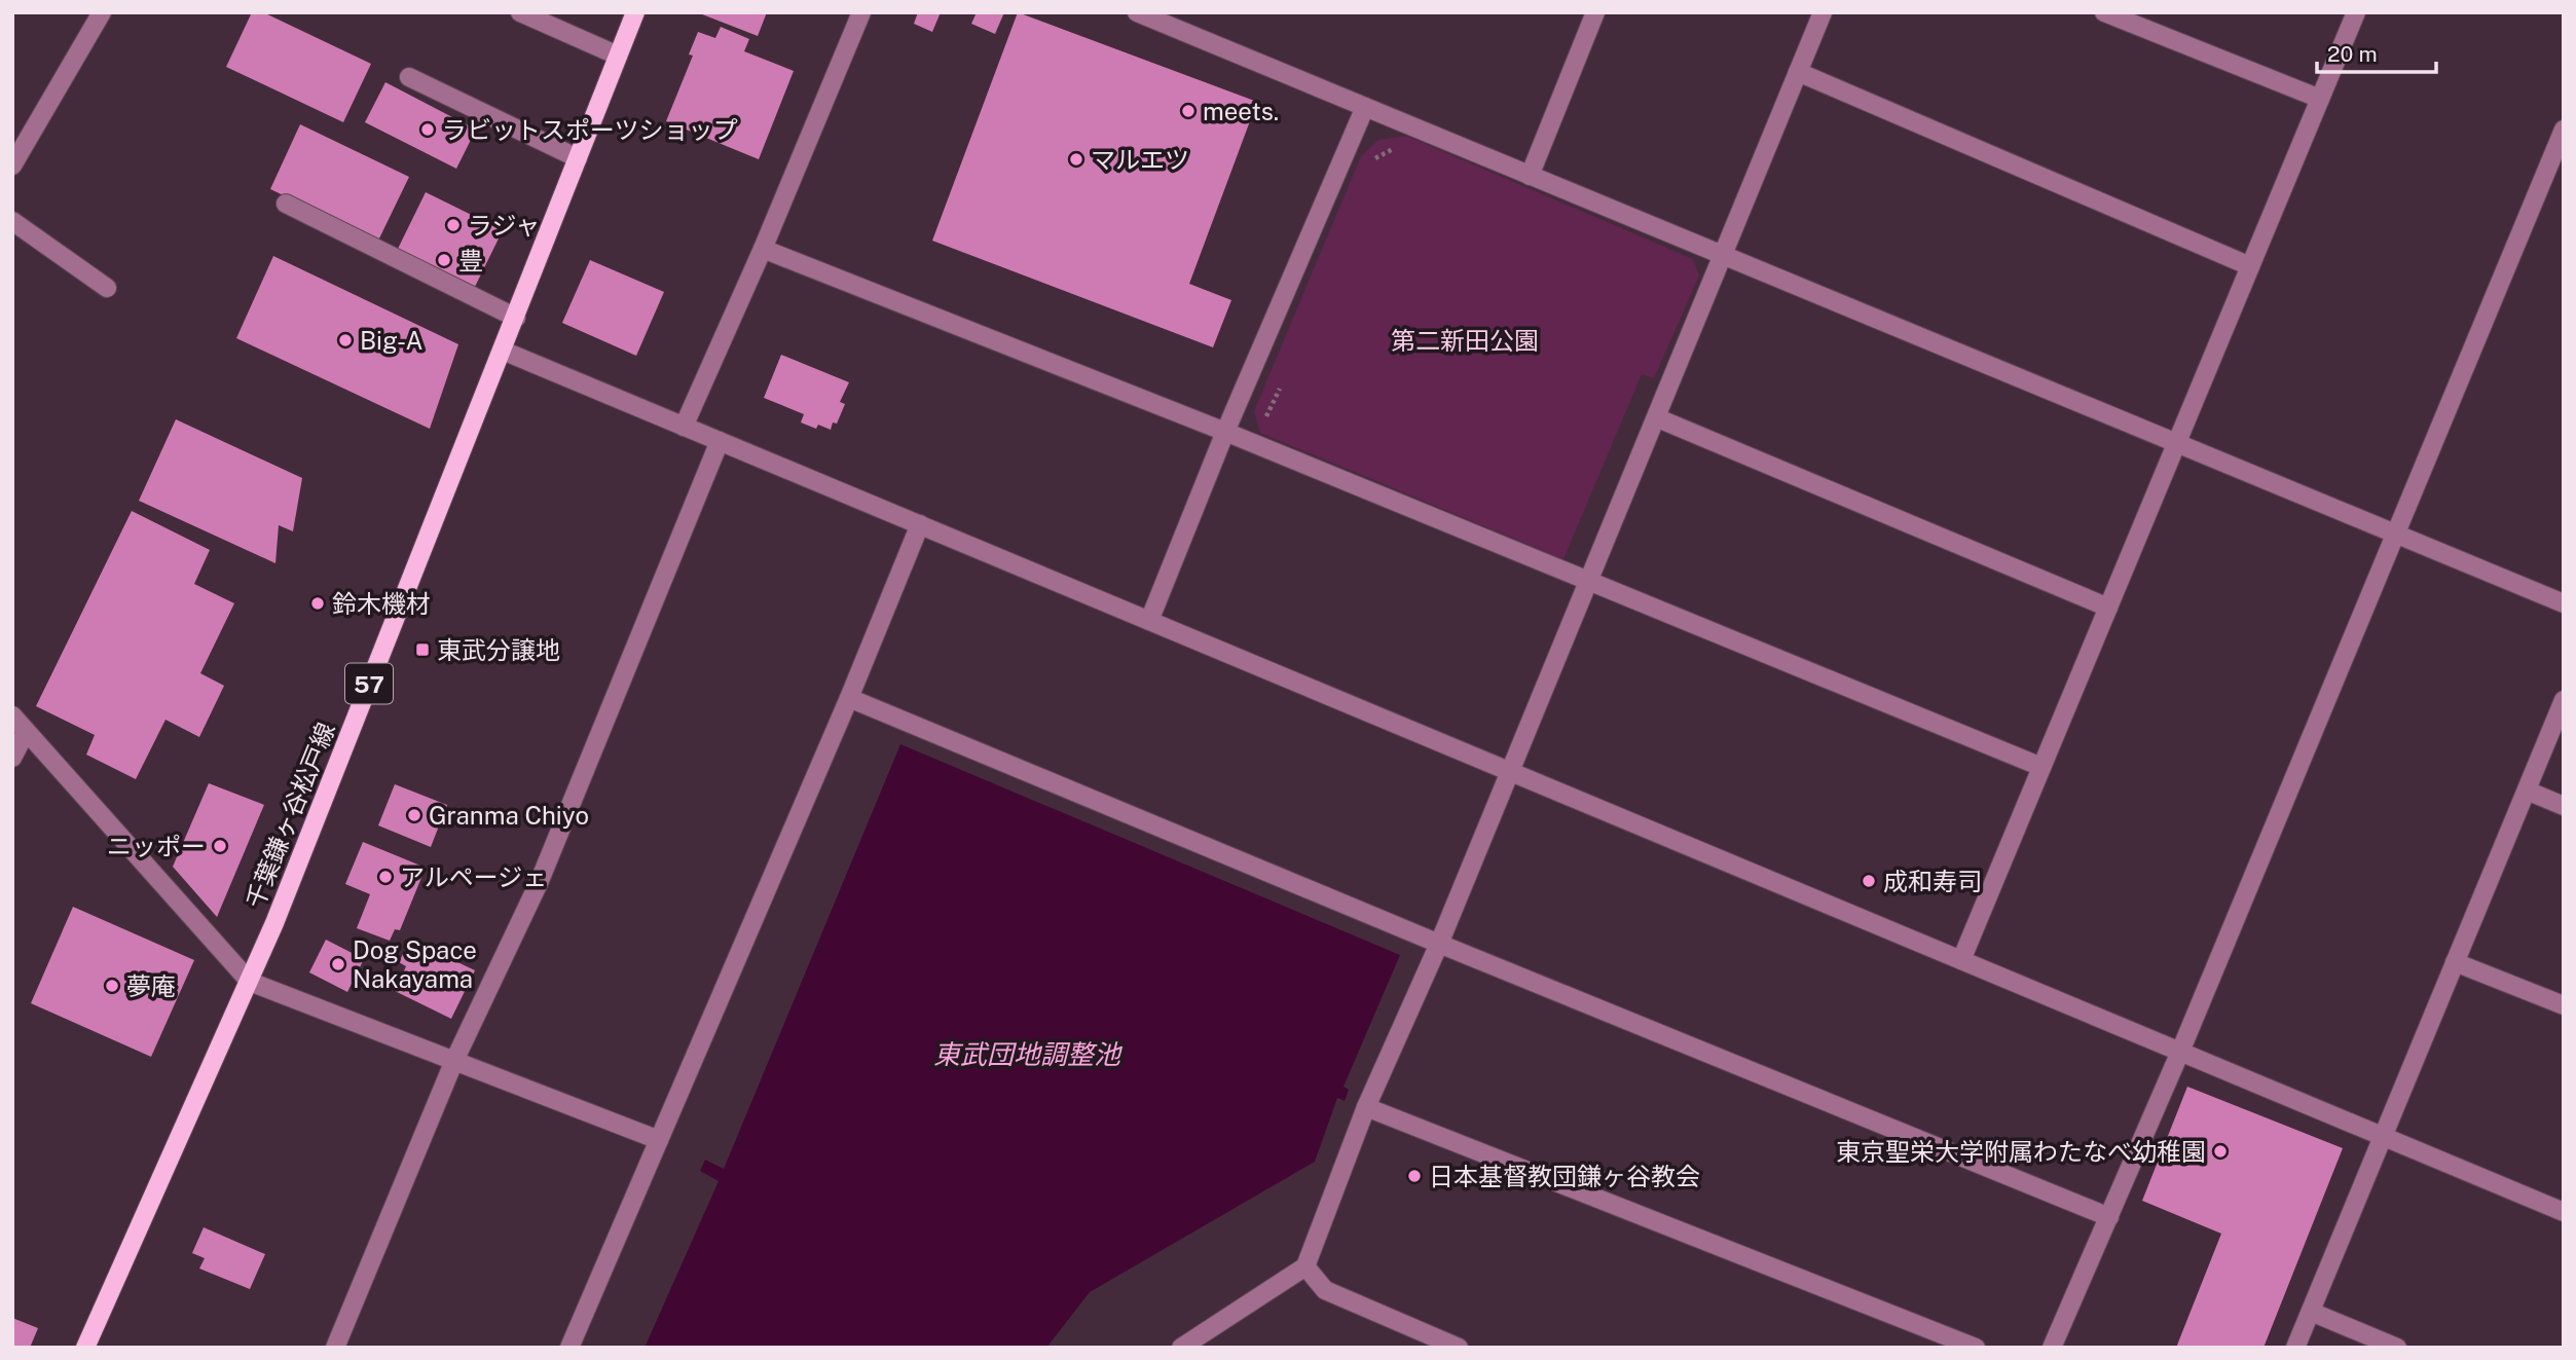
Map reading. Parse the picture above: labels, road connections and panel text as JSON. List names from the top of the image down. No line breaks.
{"streets":{"main road":["57","千葉鎌ヶ谷松戸線"]},"water":["東武団地調整池"],"parks":["第二新田公園"],"places":{"other":["meets.","ラビットスポーツショップ","マルエツ","ラジャ","豊","Big-A","鈴木機材","Granma Chiyo","ニッポー","アルページェ","成和寿司","Dog Space Nakayama","夢庵","東京聖栄大学附属わたなべ幼稚園","日本基督教団鎌ヶ谷教会"],"transit":["東武分譲地"]},"scale_bar":"20 m"}
